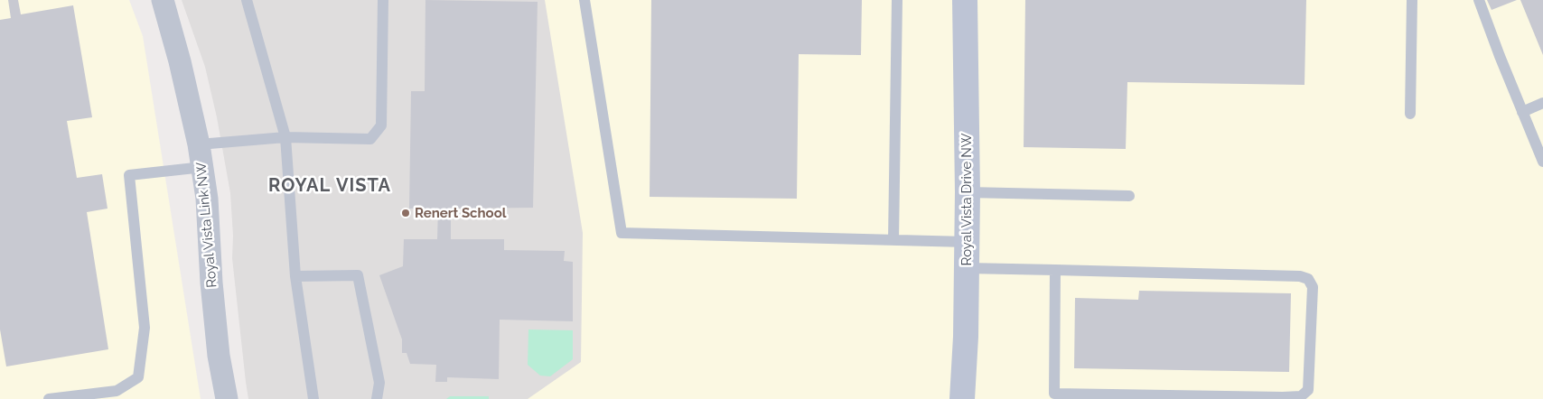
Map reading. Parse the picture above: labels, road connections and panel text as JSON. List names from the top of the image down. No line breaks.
{"streets":{"street":["Royal Vista Drive NW","Royal Vista Link NW"]},"districts":["ROYAL VISTA"],"places":["Renert School"]}
